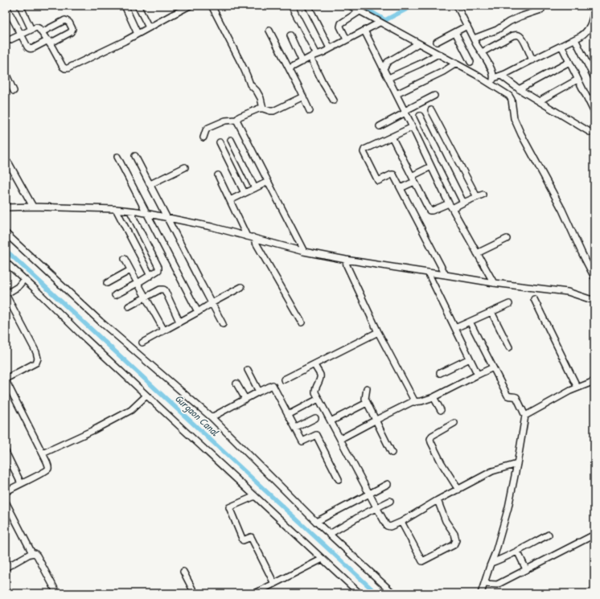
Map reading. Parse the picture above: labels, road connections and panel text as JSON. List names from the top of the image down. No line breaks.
{"water":["Gurgaon Canal"]}
